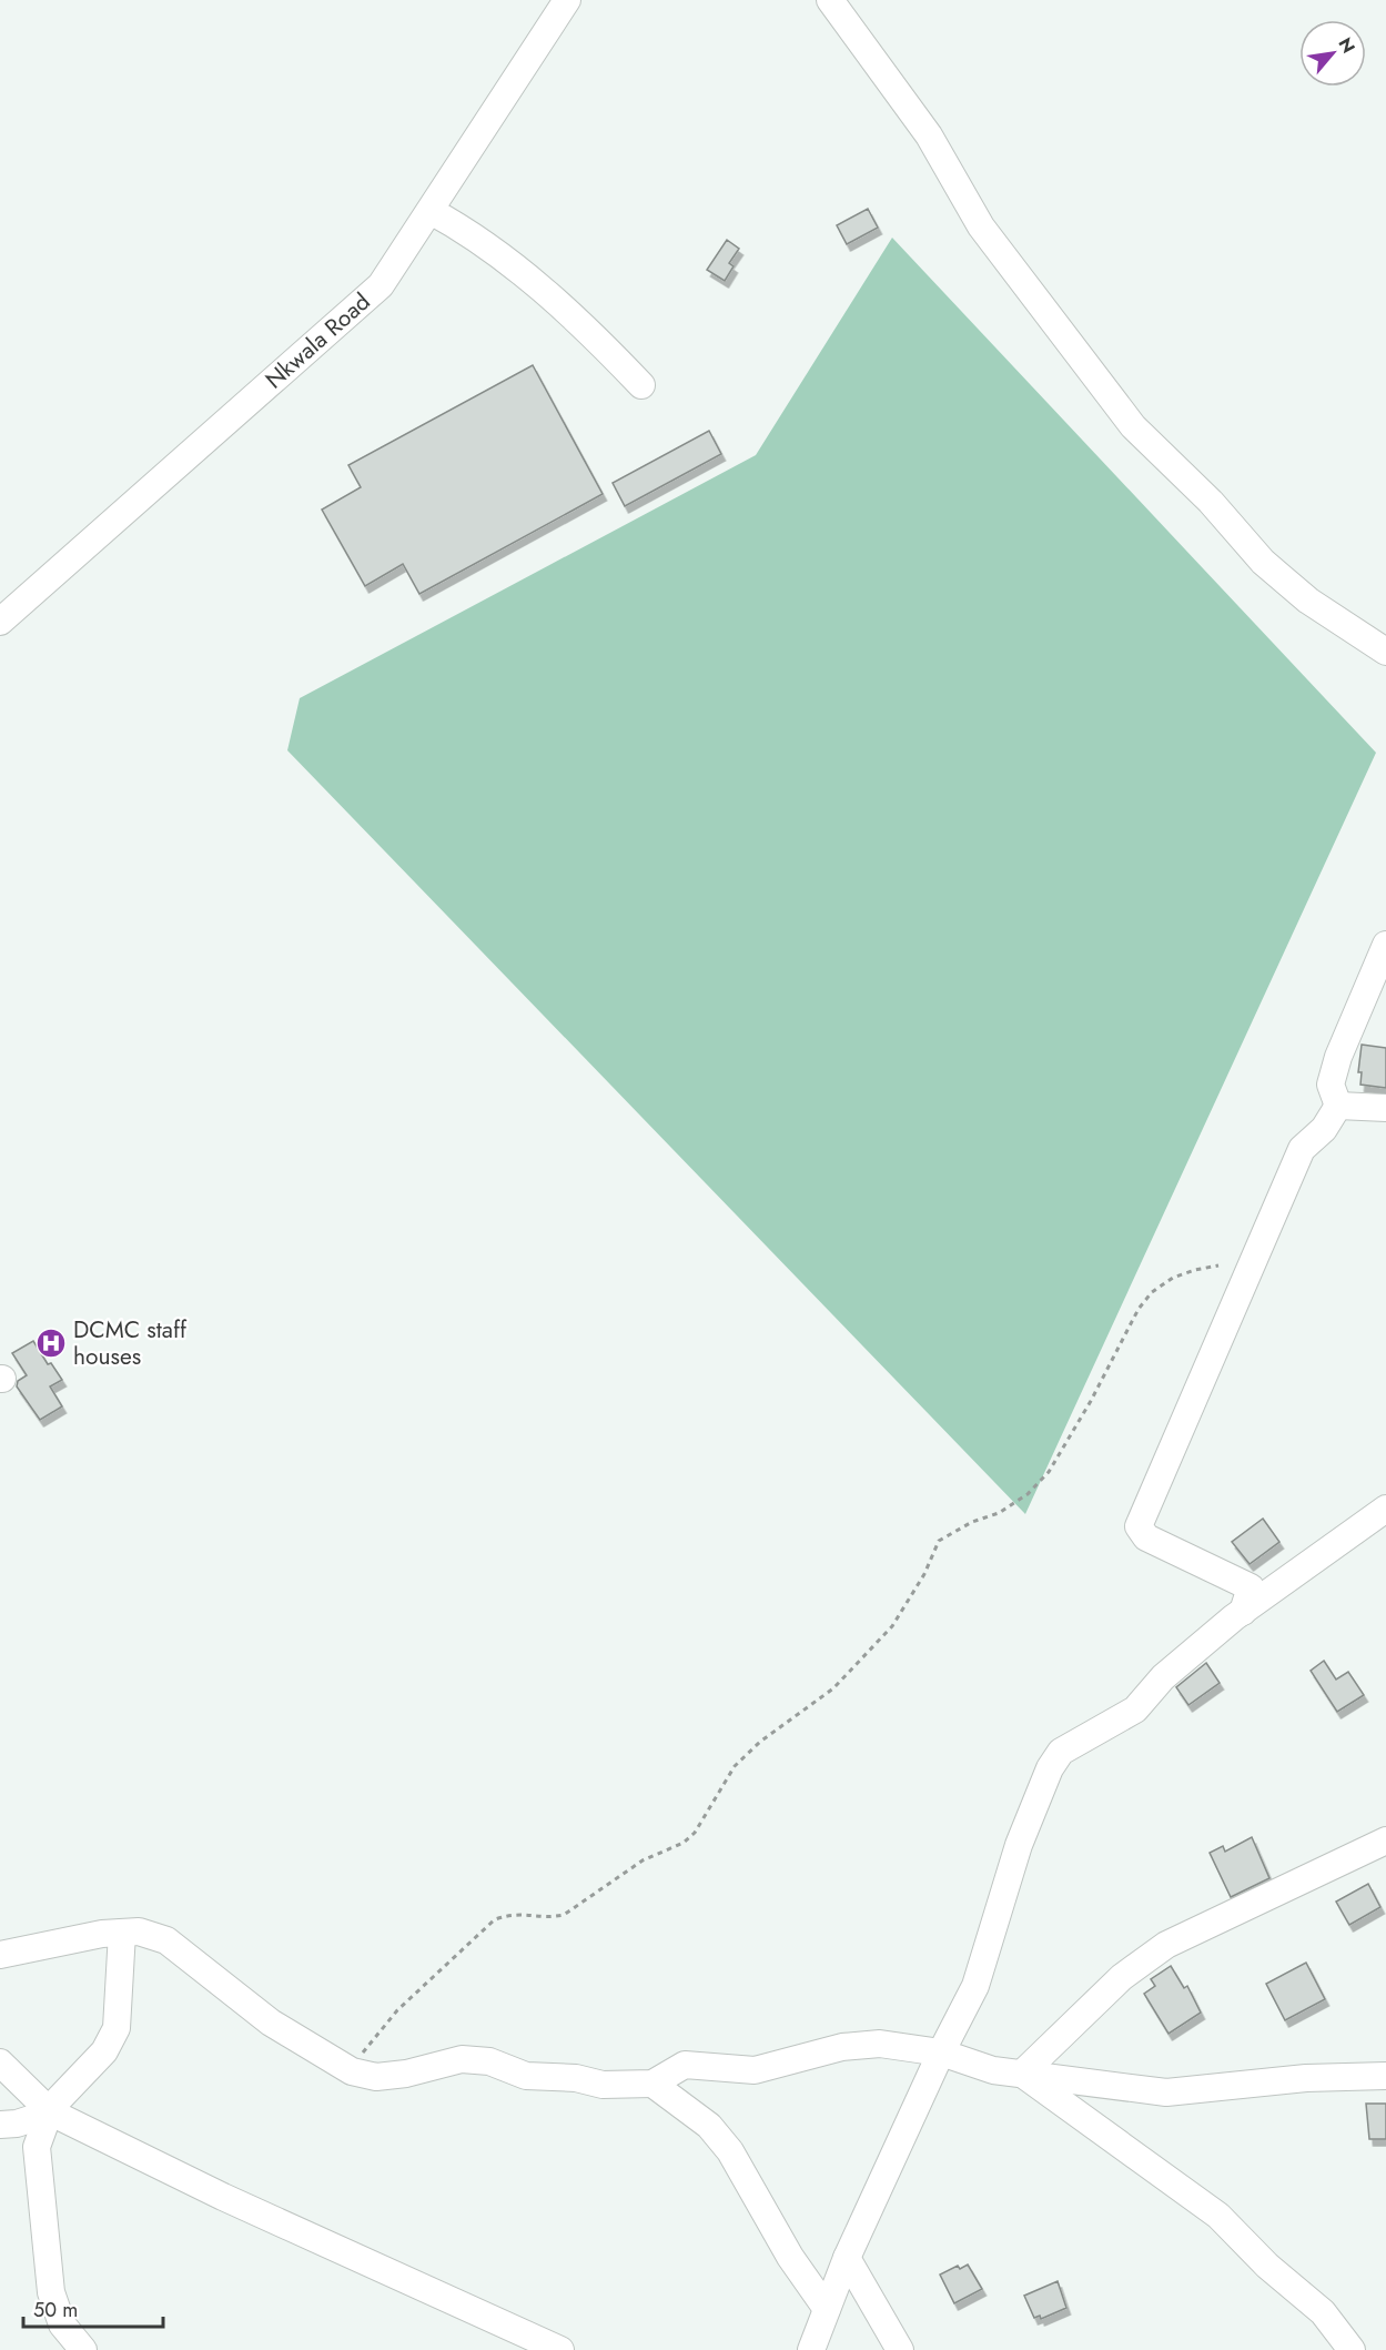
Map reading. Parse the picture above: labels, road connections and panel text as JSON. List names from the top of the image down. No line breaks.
{"streets":{"street":["Nkwala Road"]},"places":{"hospital":["DCMC staff houses"]},"scale_bar":"50 m","north":"top right"}
